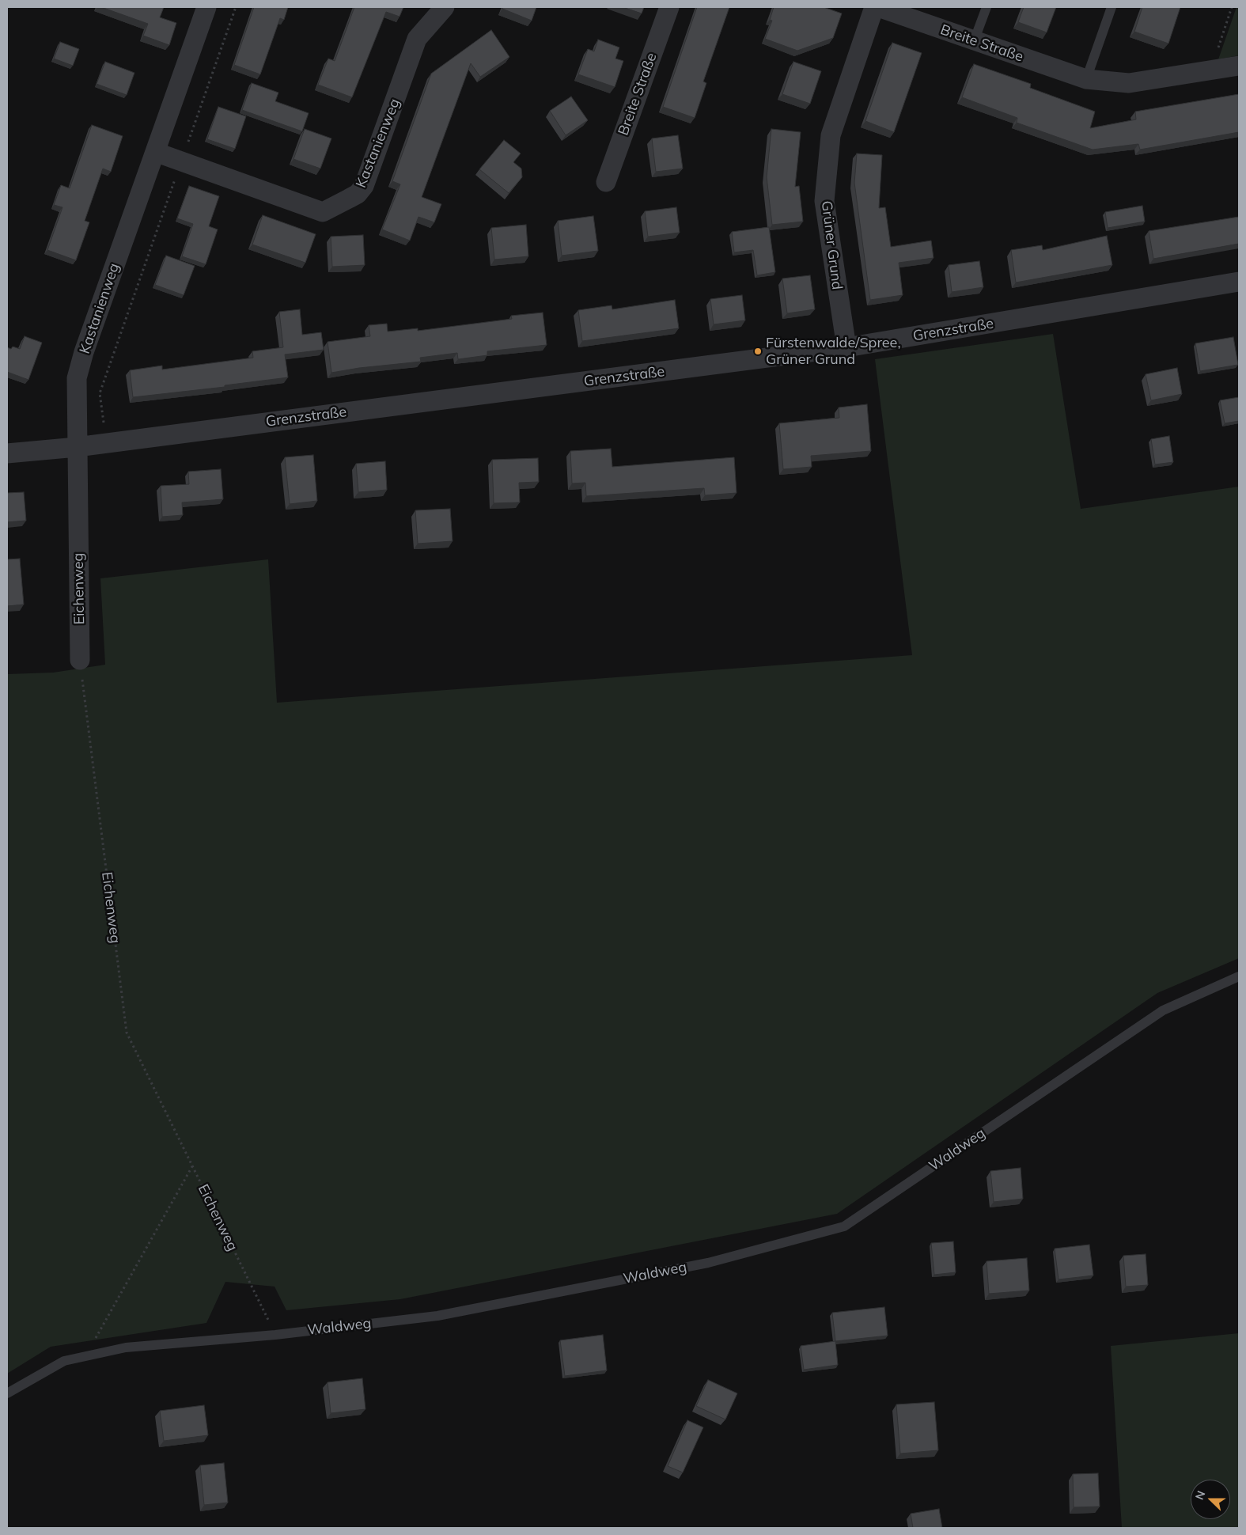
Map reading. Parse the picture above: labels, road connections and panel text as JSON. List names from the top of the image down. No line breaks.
{"streets":{"street":["Breite Straße","Kastanienweg","Grüner Grund","Grenzstraße","Eichenweg"],"lane":["Waldweg"]},"crossings":[["Kastanienweg","Grenzstraße"],["Kastanienweg","Eichenweg"],["Grüner Grund","Grenzstraße"],["Grenzstraße","Eichenweg"],["Eichenweg","Waldweg"]],"places":["Fürstenwalde/Spree, Grüner Grund"],"north":"left"}
